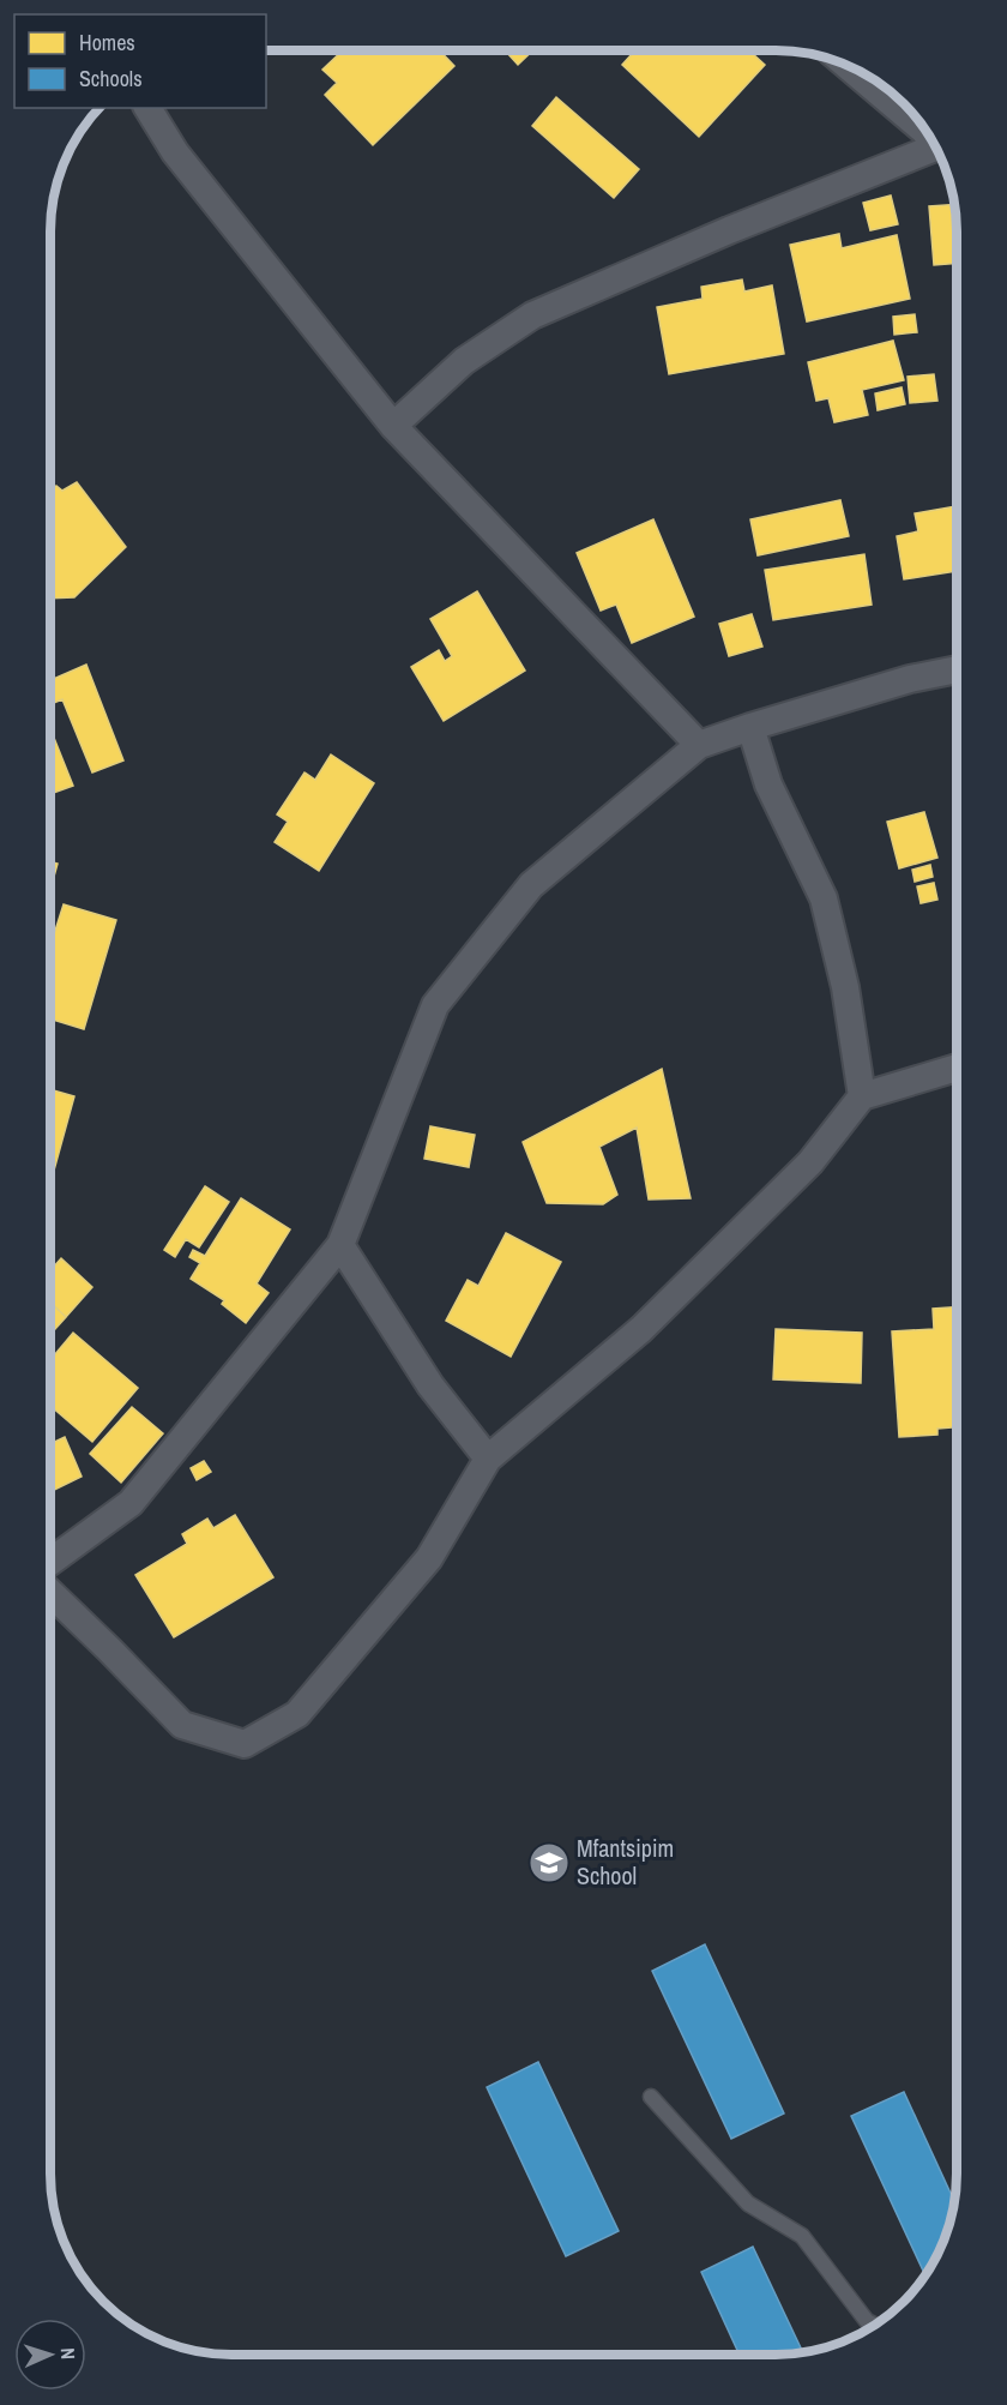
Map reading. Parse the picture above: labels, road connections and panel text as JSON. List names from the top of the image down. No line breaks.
{"places":{"school or university":["Mfantsipim School"]},"legend":["Homes","Schools"],"north":"right"}
